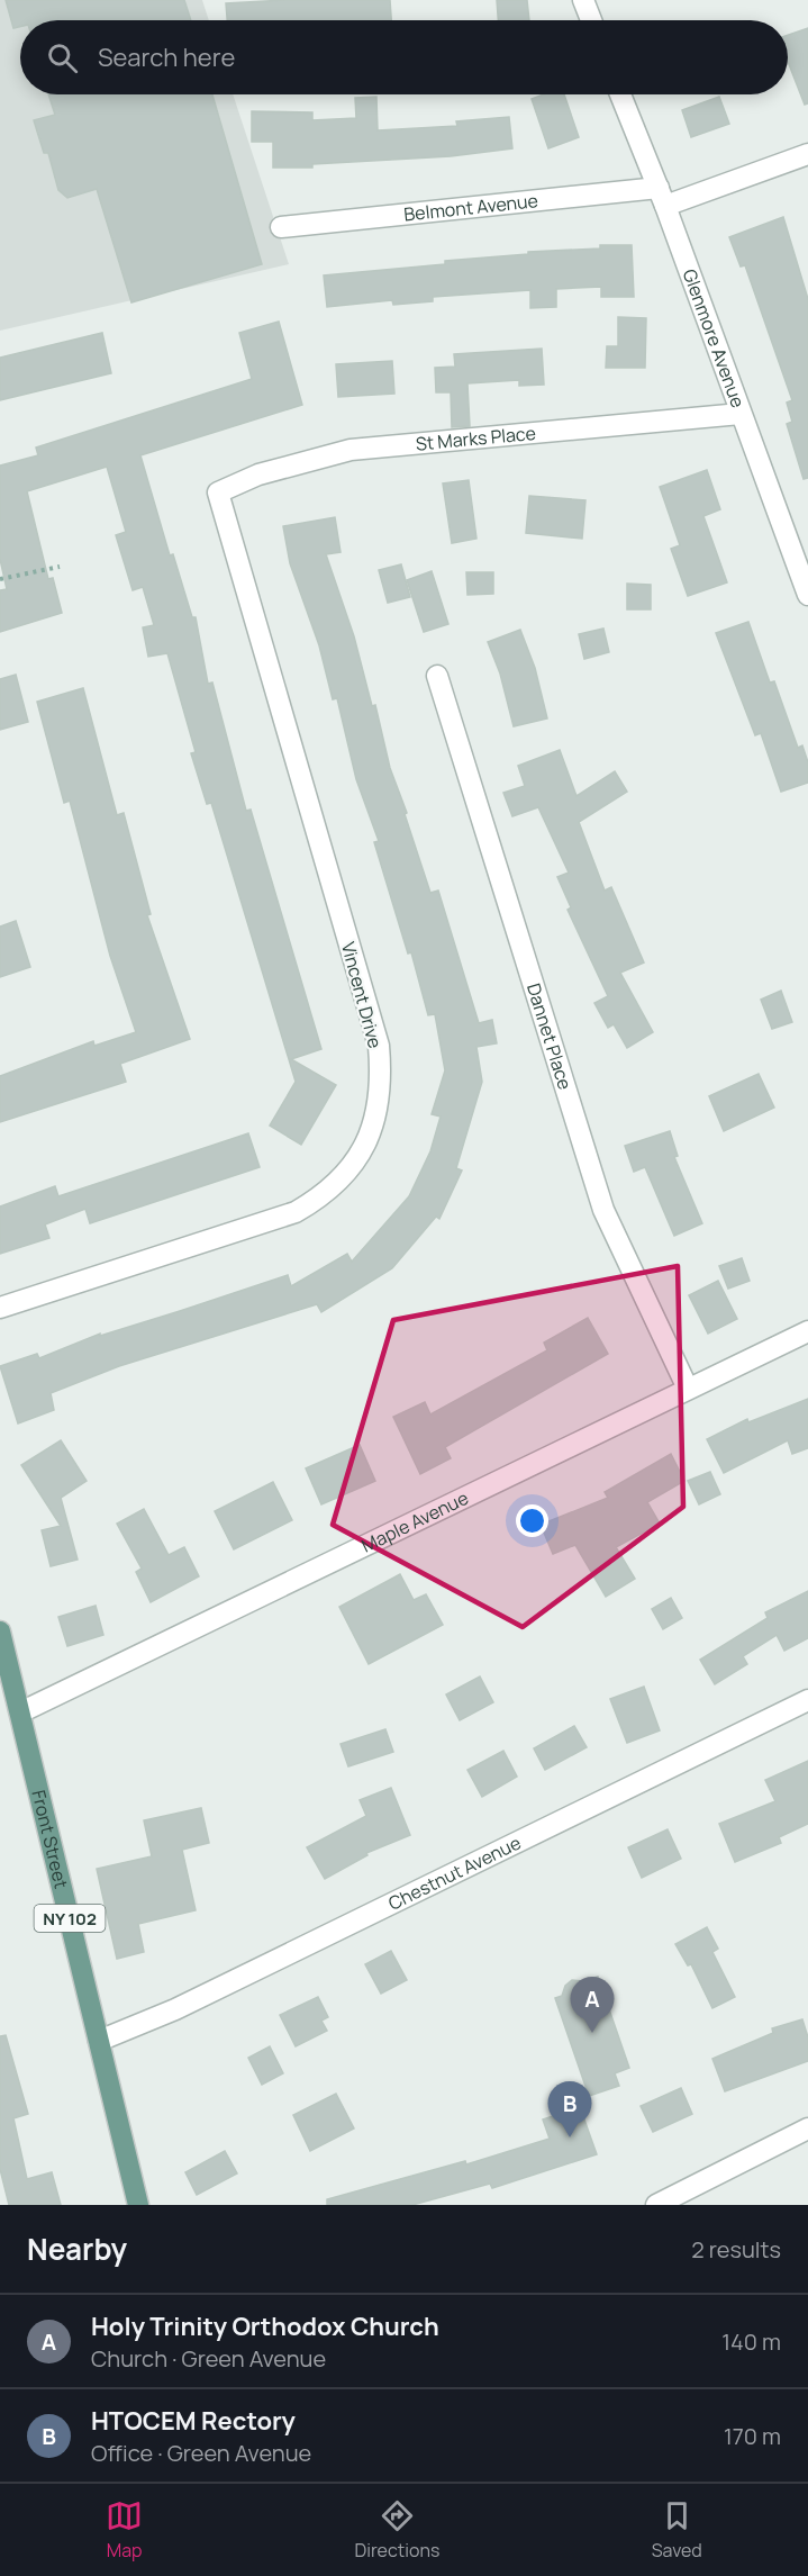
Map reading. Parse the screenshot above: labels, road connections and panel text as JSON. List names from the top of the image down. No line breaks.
{"streets":{"main road":["Front Street","NY 102"],"street":["Belmont Avenue","Glenmore Avenue","St Marks Place","Vincent Drive","Dannet Place","Maple Avenue","Chestnut Avenue"]},"crossings":[["Belmont Avenue","Glenmore Avenue"],["Glenmore Avenue","St Marks Place"],["St Marks Place","Vincent Drive"],["Dannet Place","Maple Avenue"],["Maple Avenue","Front Street"],["Front Street","Chestnut Avenue"]],"page":{"search":"Search here","pins":["A","B"],"heading":["Nearby","2 results"],"list":[{"mark":"A","name":"Holy Trinity Orthodox Church","note":"Church · Green Avenue","value":"140 m"},{"mark":"B","name":"HTOCEM Rectory","note":"Office · Green Avenue","value":"170 m"}],"nav":["Map","Directions","Saved"]}}
